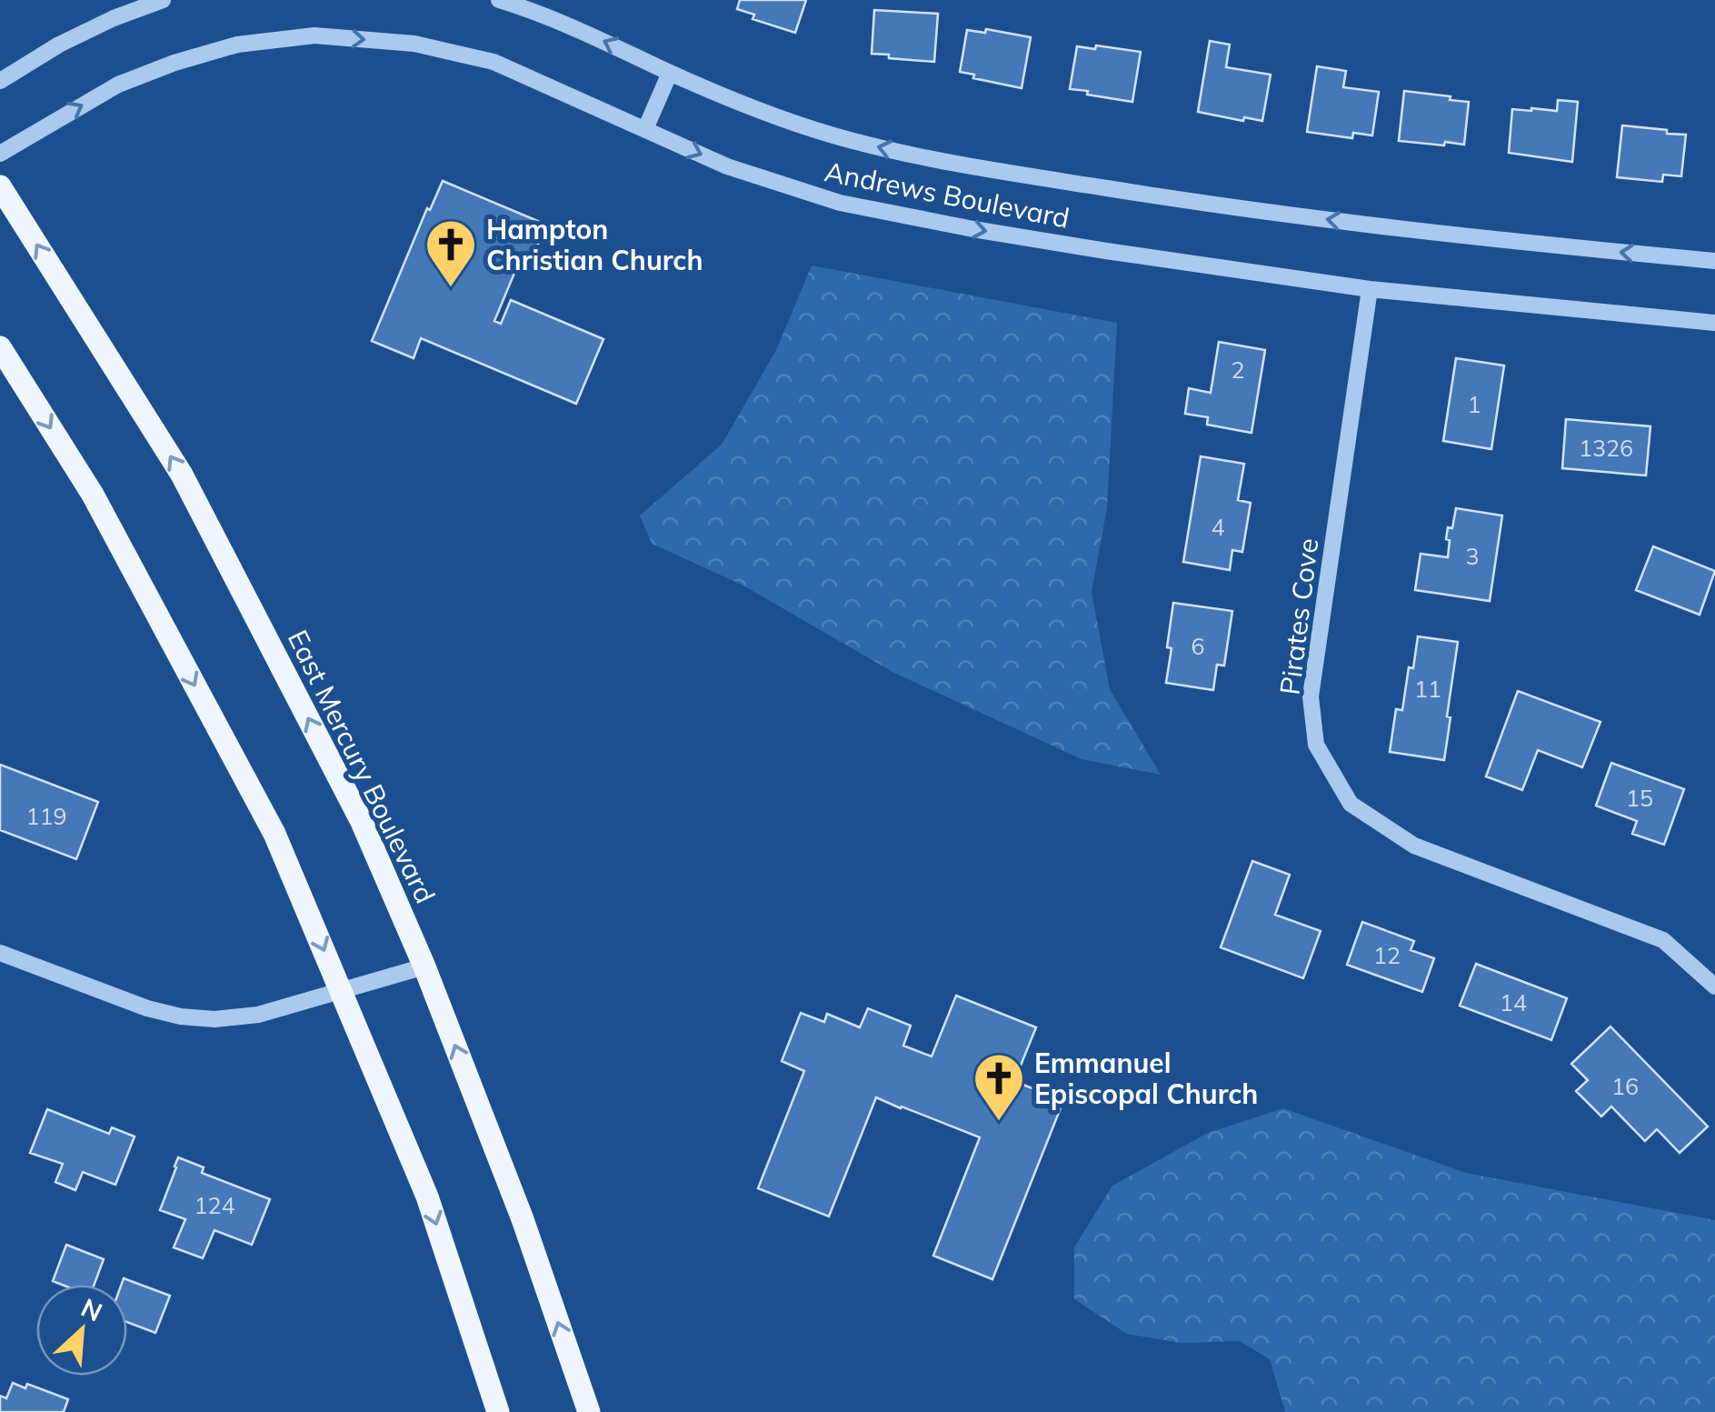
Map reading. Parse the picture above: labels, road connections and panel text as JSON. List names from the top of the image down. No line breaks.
{"streets":{"main road":["East Mercury Boulevard"],"street":["Andrews Boulevard","Pirates Cove"]},"crossings":[["Andrews Boulevard","Pirates Cove"]],"places":{"church":["Hampton Christian Church","Emmanuel Episcopal Church"]},"house_numbers":["2","1","1326","4","3","6","11","15","119","12","14","16","124"],"north":"top right"}
